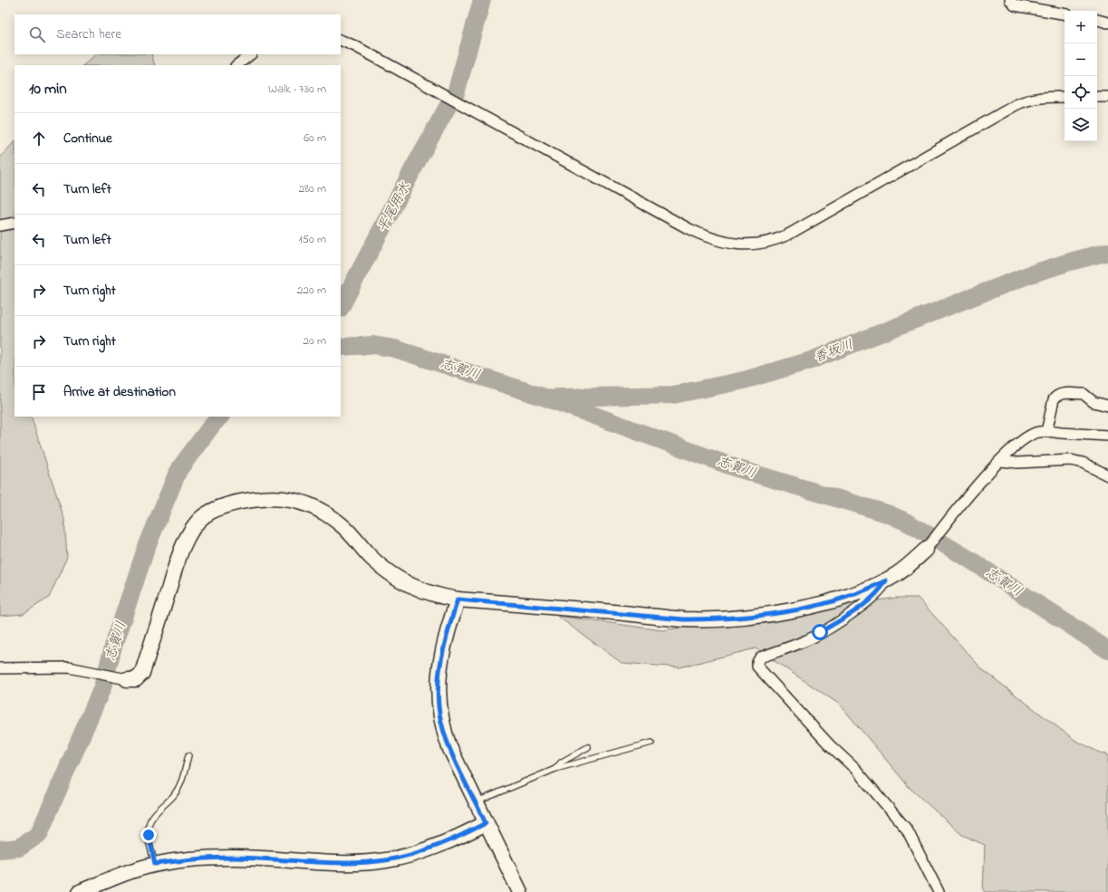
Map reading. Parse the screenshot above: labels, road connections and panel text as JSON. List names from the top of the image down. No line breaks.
{"water":["平尾用水","香坂川","志賀川"],"page":{"map_buttons":["+","−"],"search":"Search here","heading":["10 min","Walk · 730 m"],"list":[["Continue","60 m"],["Turn left","280 m"],["Turn left","150 m"],["Turn right","220 m"],["Turn right","20 m"],"Arrive at destination"]}}
